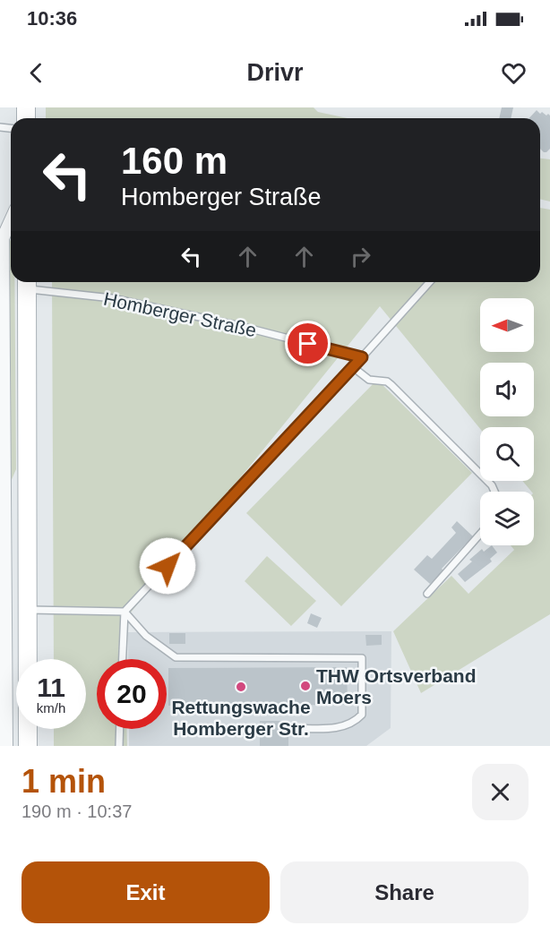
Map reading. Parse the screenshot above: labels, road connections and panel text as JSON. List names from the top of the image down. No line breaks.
{"streets":{"main road":["Homberger Straße"]},"places":["THW Ortsverband Moers","Rettungswache Homberger Str."],"north":"left","page":{"status":"10:36","header":"Drivr","turn":["160 m","Homberger Straße"],"speed":"11 km/h","limit":"20","heading":["1 min","190 m · 10:37"],"buttons":["Exit","Share"]}}
